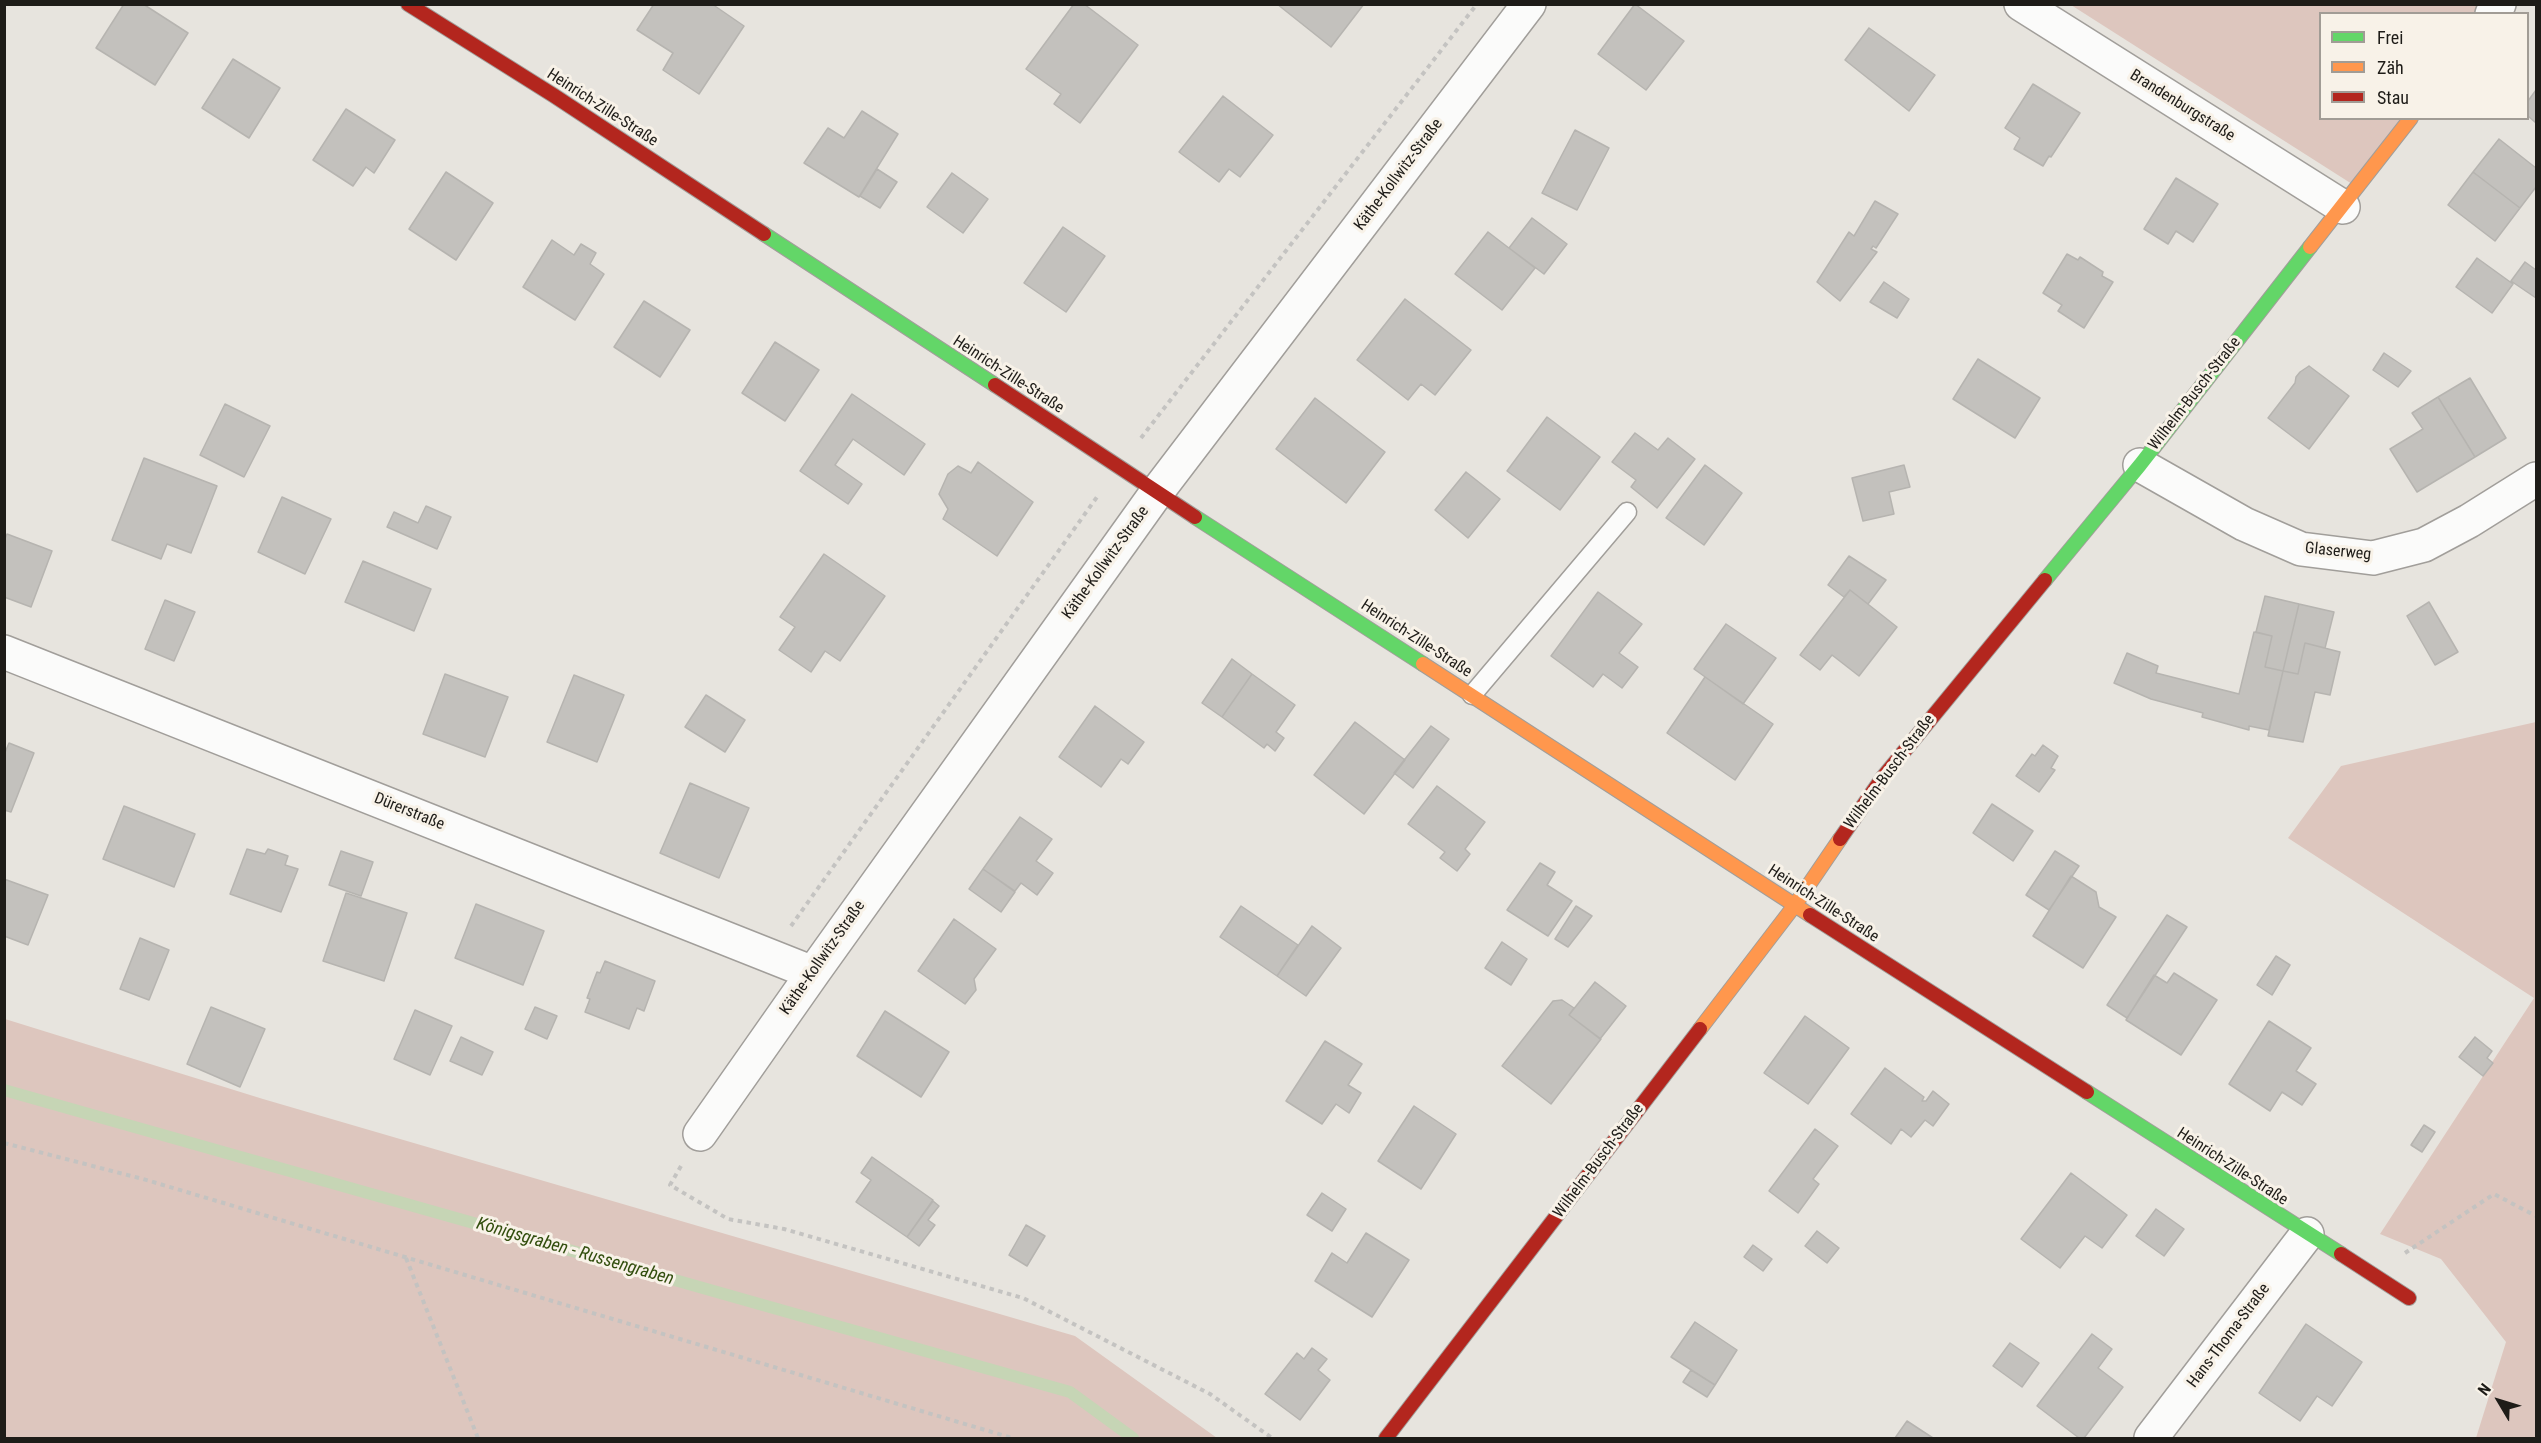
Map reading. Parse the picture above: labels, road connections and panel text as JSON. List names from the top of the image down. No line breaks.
{"streets":{"street":["Brandenburgstraße","Heinrich-Zille-Straße","Käthe-Kollwitz-Straße","Wilhelm-Busch-Straße","Glaserweg","Dürerstraße","Hans-Thoma-Straße"]},"crossings":[["Brandenburgstraße","Wilhelm-Busch-Straße"],["Heinrich-Zille-Straße","Käthe-Kollwitz-Straße"],["Heinrich-Zille-Straße","Wilhelm-Busch-Straße"],["Heinrich-Zille-Straße","Hans-Thoma-Straße"],["Käthe-Kollwitz-Straße","Dürerstraße"],["Wilhelm-Busch-Straße","Glaserweg"]],"water":["Königsgraben - Russengraben"],"legend":["Frei","Zäh","Stau"],"north":"top left"}
